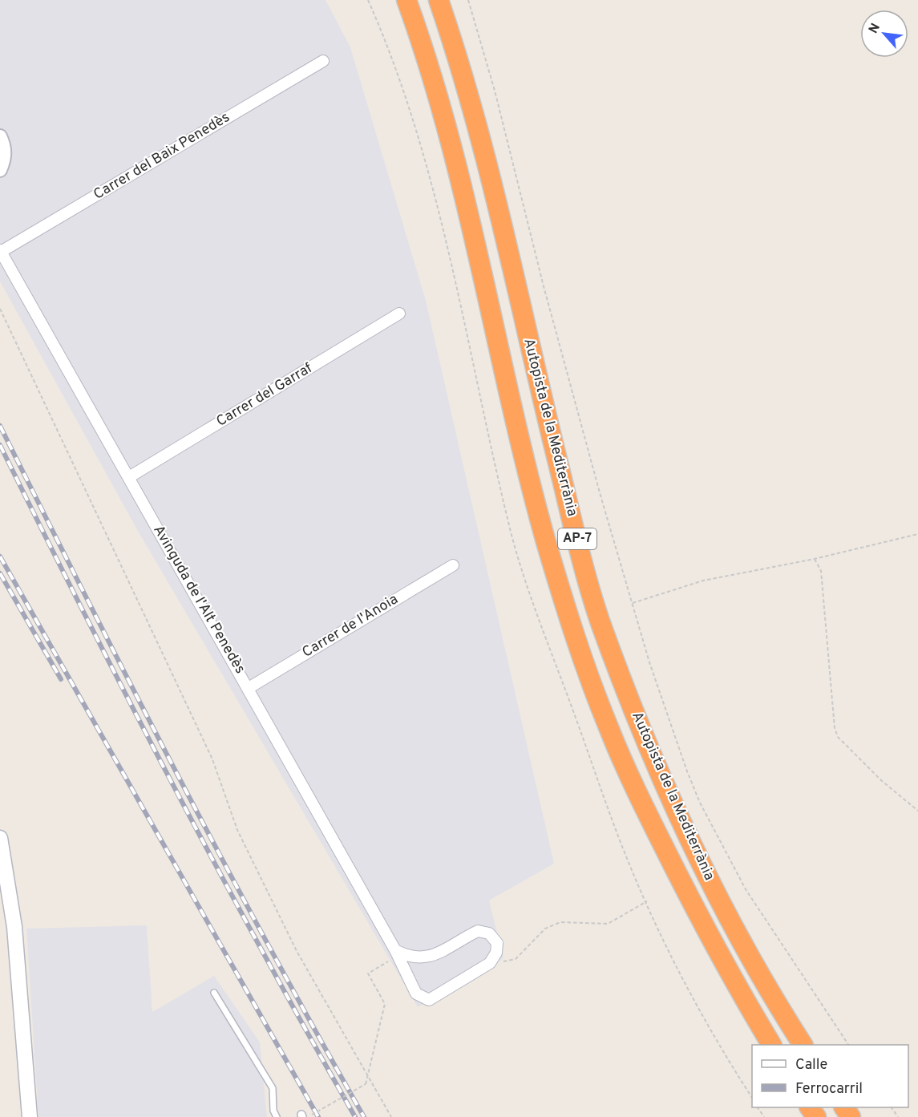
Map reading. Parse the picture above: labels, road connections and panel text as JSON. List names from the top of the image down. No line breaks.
{"streets":{"highway":["Autopista de la Mediterrània","AP-7"],"street":["Carrer del Baix Penedès","Carrer del Garraf","Avinguda de l'Alt Penedès","Carrer de l'Anoia"]},"crossings":[["Carrer del Baix Penedès","Avinguda de l'Alt Penedès"],["Carrer del Garraf","Avinguda de l'Alt Penedès"],["Avinguda de l'Alt Penedès","Carrer de l'Anoia"]],"legend":["Calle","Ferrocarril"],"north":"top left"}
